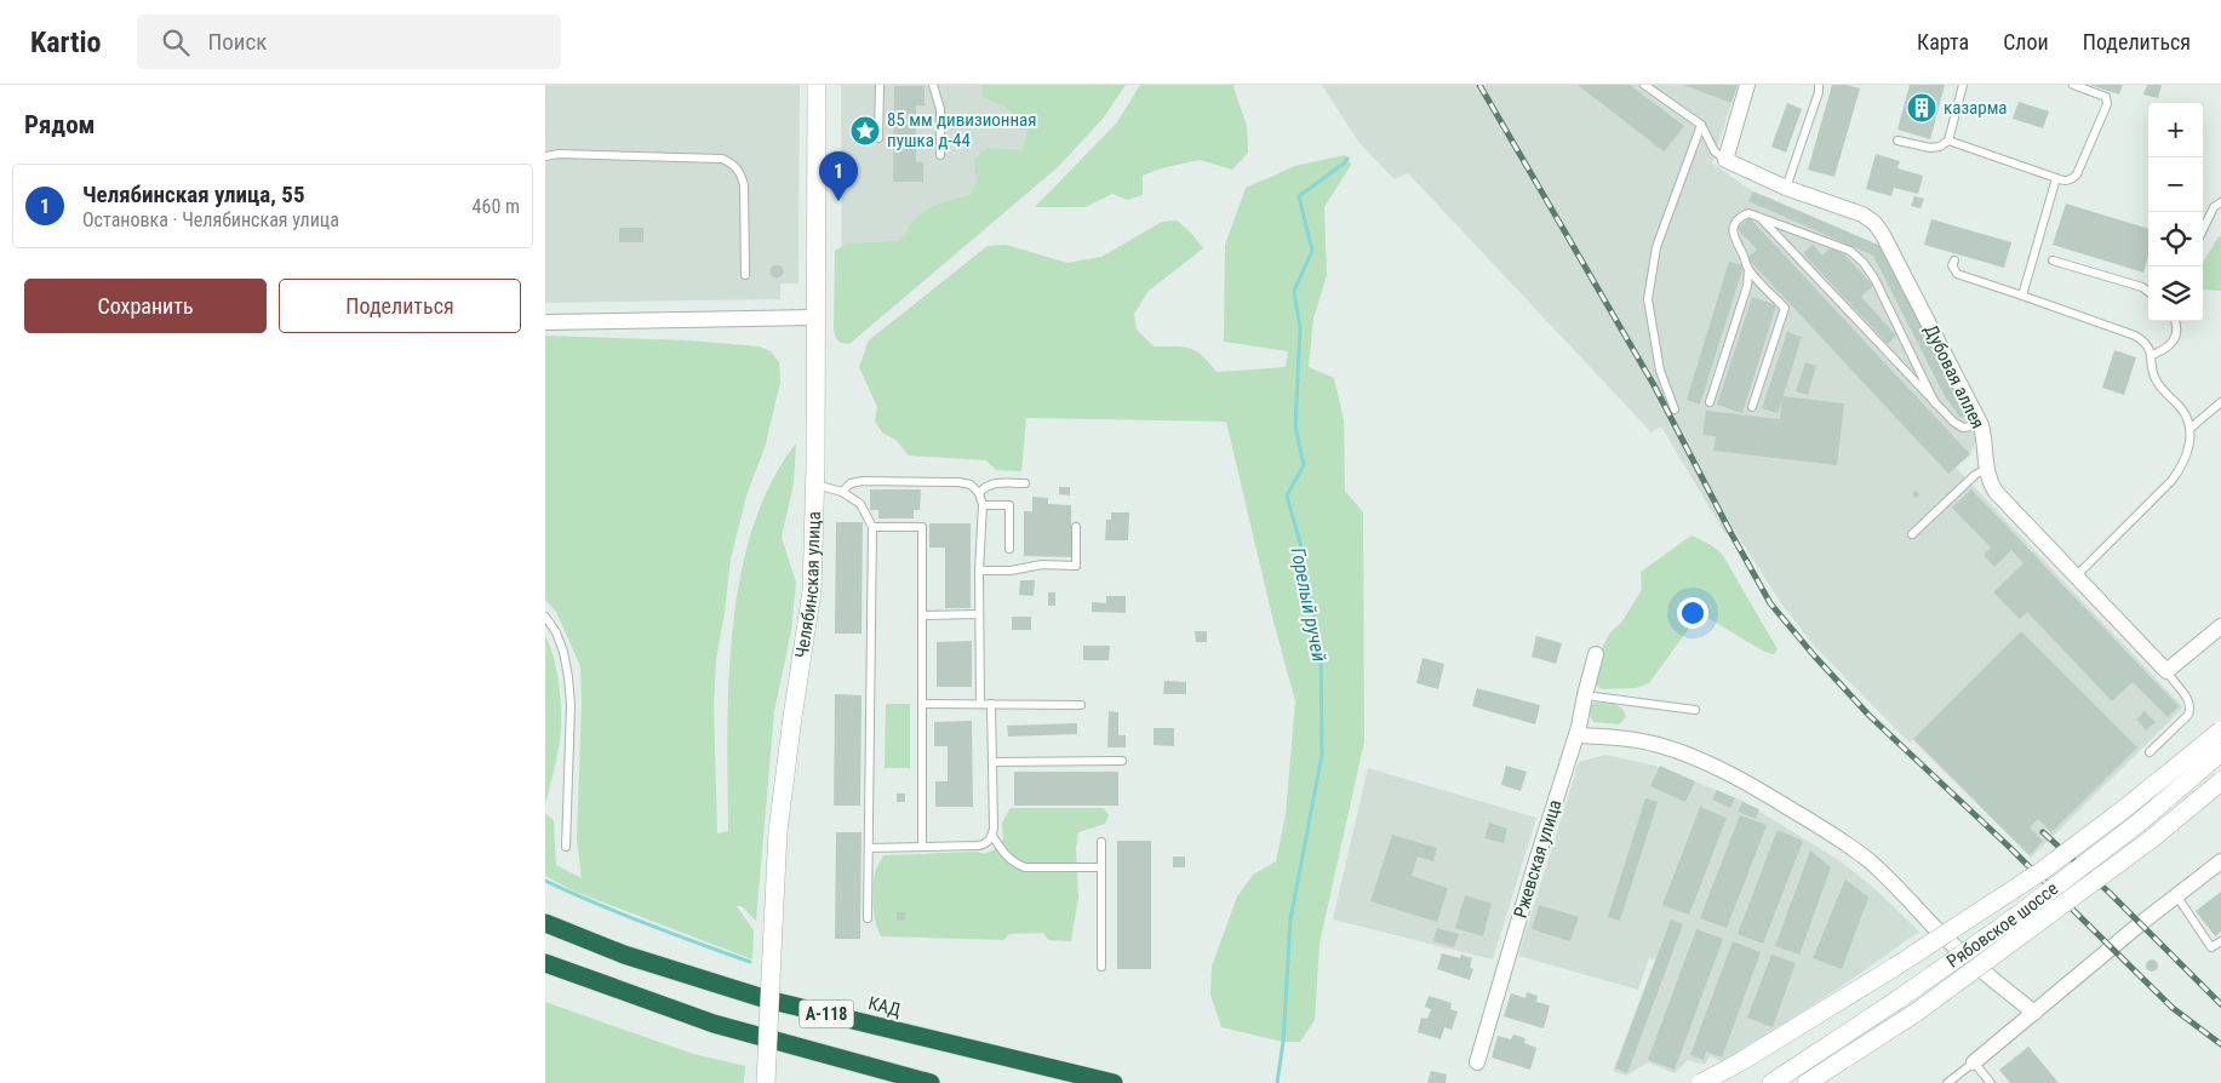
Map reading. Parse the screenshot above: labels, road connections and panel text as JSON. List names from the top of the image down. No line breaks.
{"streets":{"highway":["КАД","А-118"],"main road":["Челябинская улица","Рябовское шоссе"],"street":["Дубовая аллея","Ржевская улица"]},"water":["Горелый ручей"],"places":{"building":["казарма"],"place":["85 мм дивизионная пушка д-44"]},"page":{"header":"Kartio","search":"Поиск","nav":["Карта","Слои","Поделиться"],"heading":"Рядом","map_buttons":["+","−"],"pins":"1","list":[{"mark":"1","name":"Челябинская улица, 55","note":"Остановка · Челябинская улица","value":"460 m"}],"buttons":["Сохранить","Поделиться"]}}
